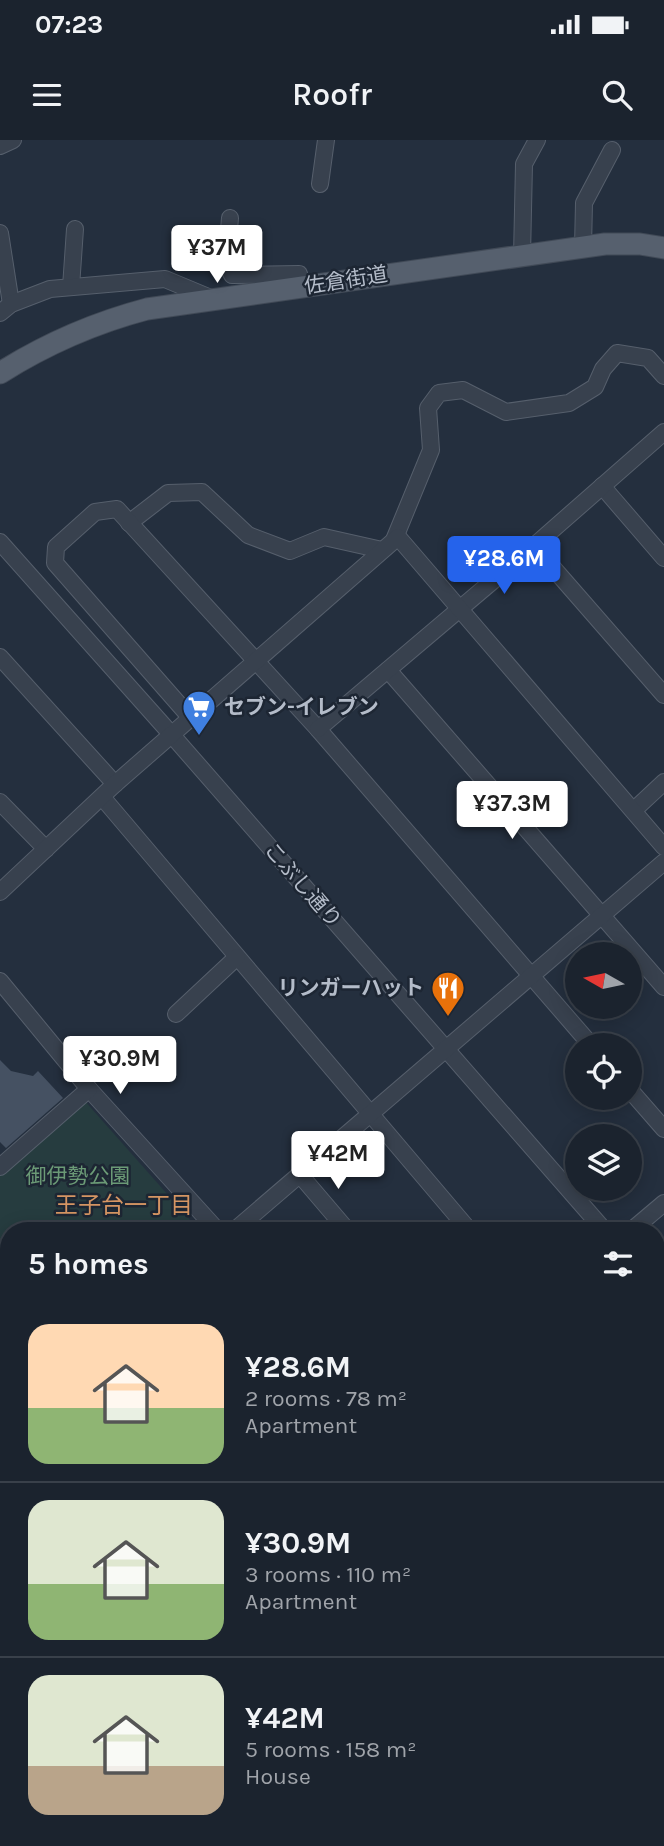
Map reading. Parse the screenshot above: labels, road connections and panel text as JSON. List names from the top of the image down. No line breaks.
{"streets":{"main road":["佐倉街道"],"street":["こぶし通り"]},"districts":["王子台一丁目"],"parks":["御伊勢公園"],"places":{"supermarket":["セブン-イレブン"],"restaurant":["リンガーハット"]},"north":"left","page":{"status":"07:23","header":"Roofr","price":["¥37M","¥28.6M","¥37.3M","¥30.9M","¥42M"],"heading":"5 homes","list":[{"name":"¥28.6M","note":"2 rooms · 78 m² · Apartment"},{"name":"¥30.9M","note":"3 rooms · 110 m² · Apartment"},{"name":"¥42M","note":"5 rooms · 158 m² · House"}]}}
